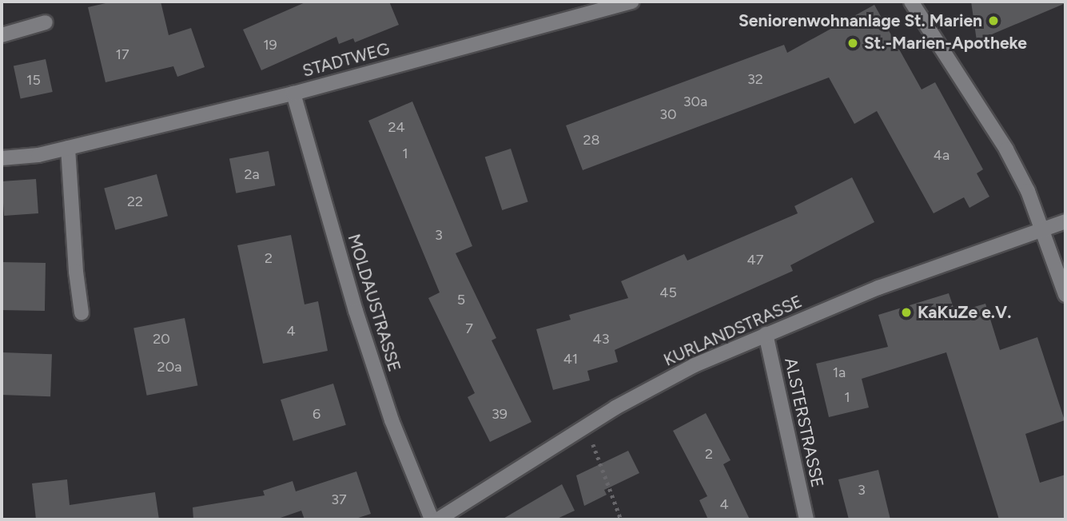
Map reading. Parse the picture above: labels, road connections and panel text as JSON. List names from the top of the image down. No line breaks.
{"streets":{"street":["STADTWEG","MOLDAUSTRASSE","KURLANDSTRASSE","ALSTERSTRASSE"]},"crossings":[["STADTWEG","MOLDAUSTRASSE"],["KURLANDSTRASSE","ALSTERSTRASSE"]],"places":["Seniorenwohnanlage St. Marien","St.-Marien-Apotheke","KaKuZe e.V."],"house_numbers":["19","17","32","15","30a","30","24","28","1","4a","2a","22","3","2","47","45","5","7","4","20","43","41","20a","1a","1","6","39","2","3","37","4"]}
